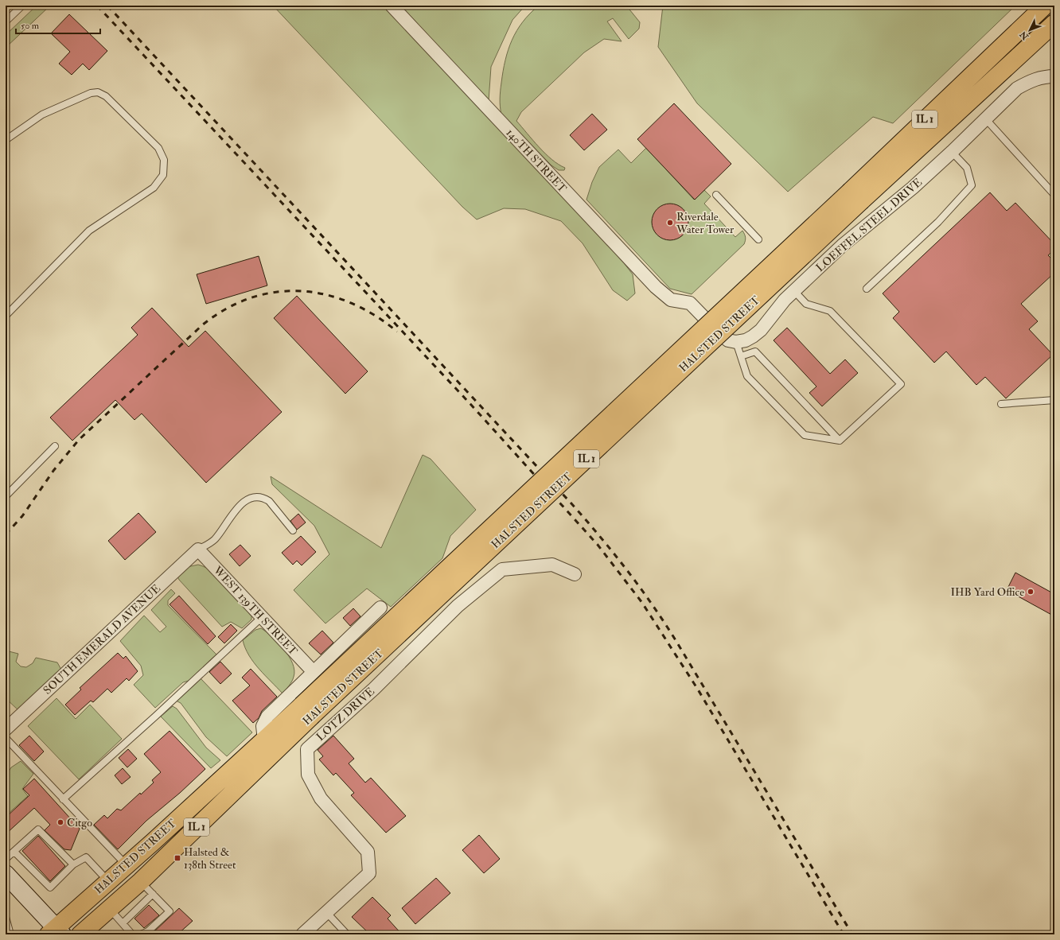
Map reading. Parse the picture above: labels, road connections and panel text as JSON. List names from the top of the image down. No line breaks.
{"streets":{"main road":["IL 1","HALSTED STREET"],"street":["140TH STREET","LOEFFEL STEEL DRIVE","WEST 139TH STREET","SOUTH EMERALD AVENUE","LOTZ DRIVE"]},"crossings":[["140TH STREET","LOEFFEL STEEL DRIVE"],["WEST 139TH STREET","SOUTH EMERALD AVENUE"]],"places":{"other":["Riverdale Water Tower","IHB Yard Office","Citgo"],"transit":["Halsted & 138th Street"]},"scale_bar":"50 m","north":"bottom left"}
